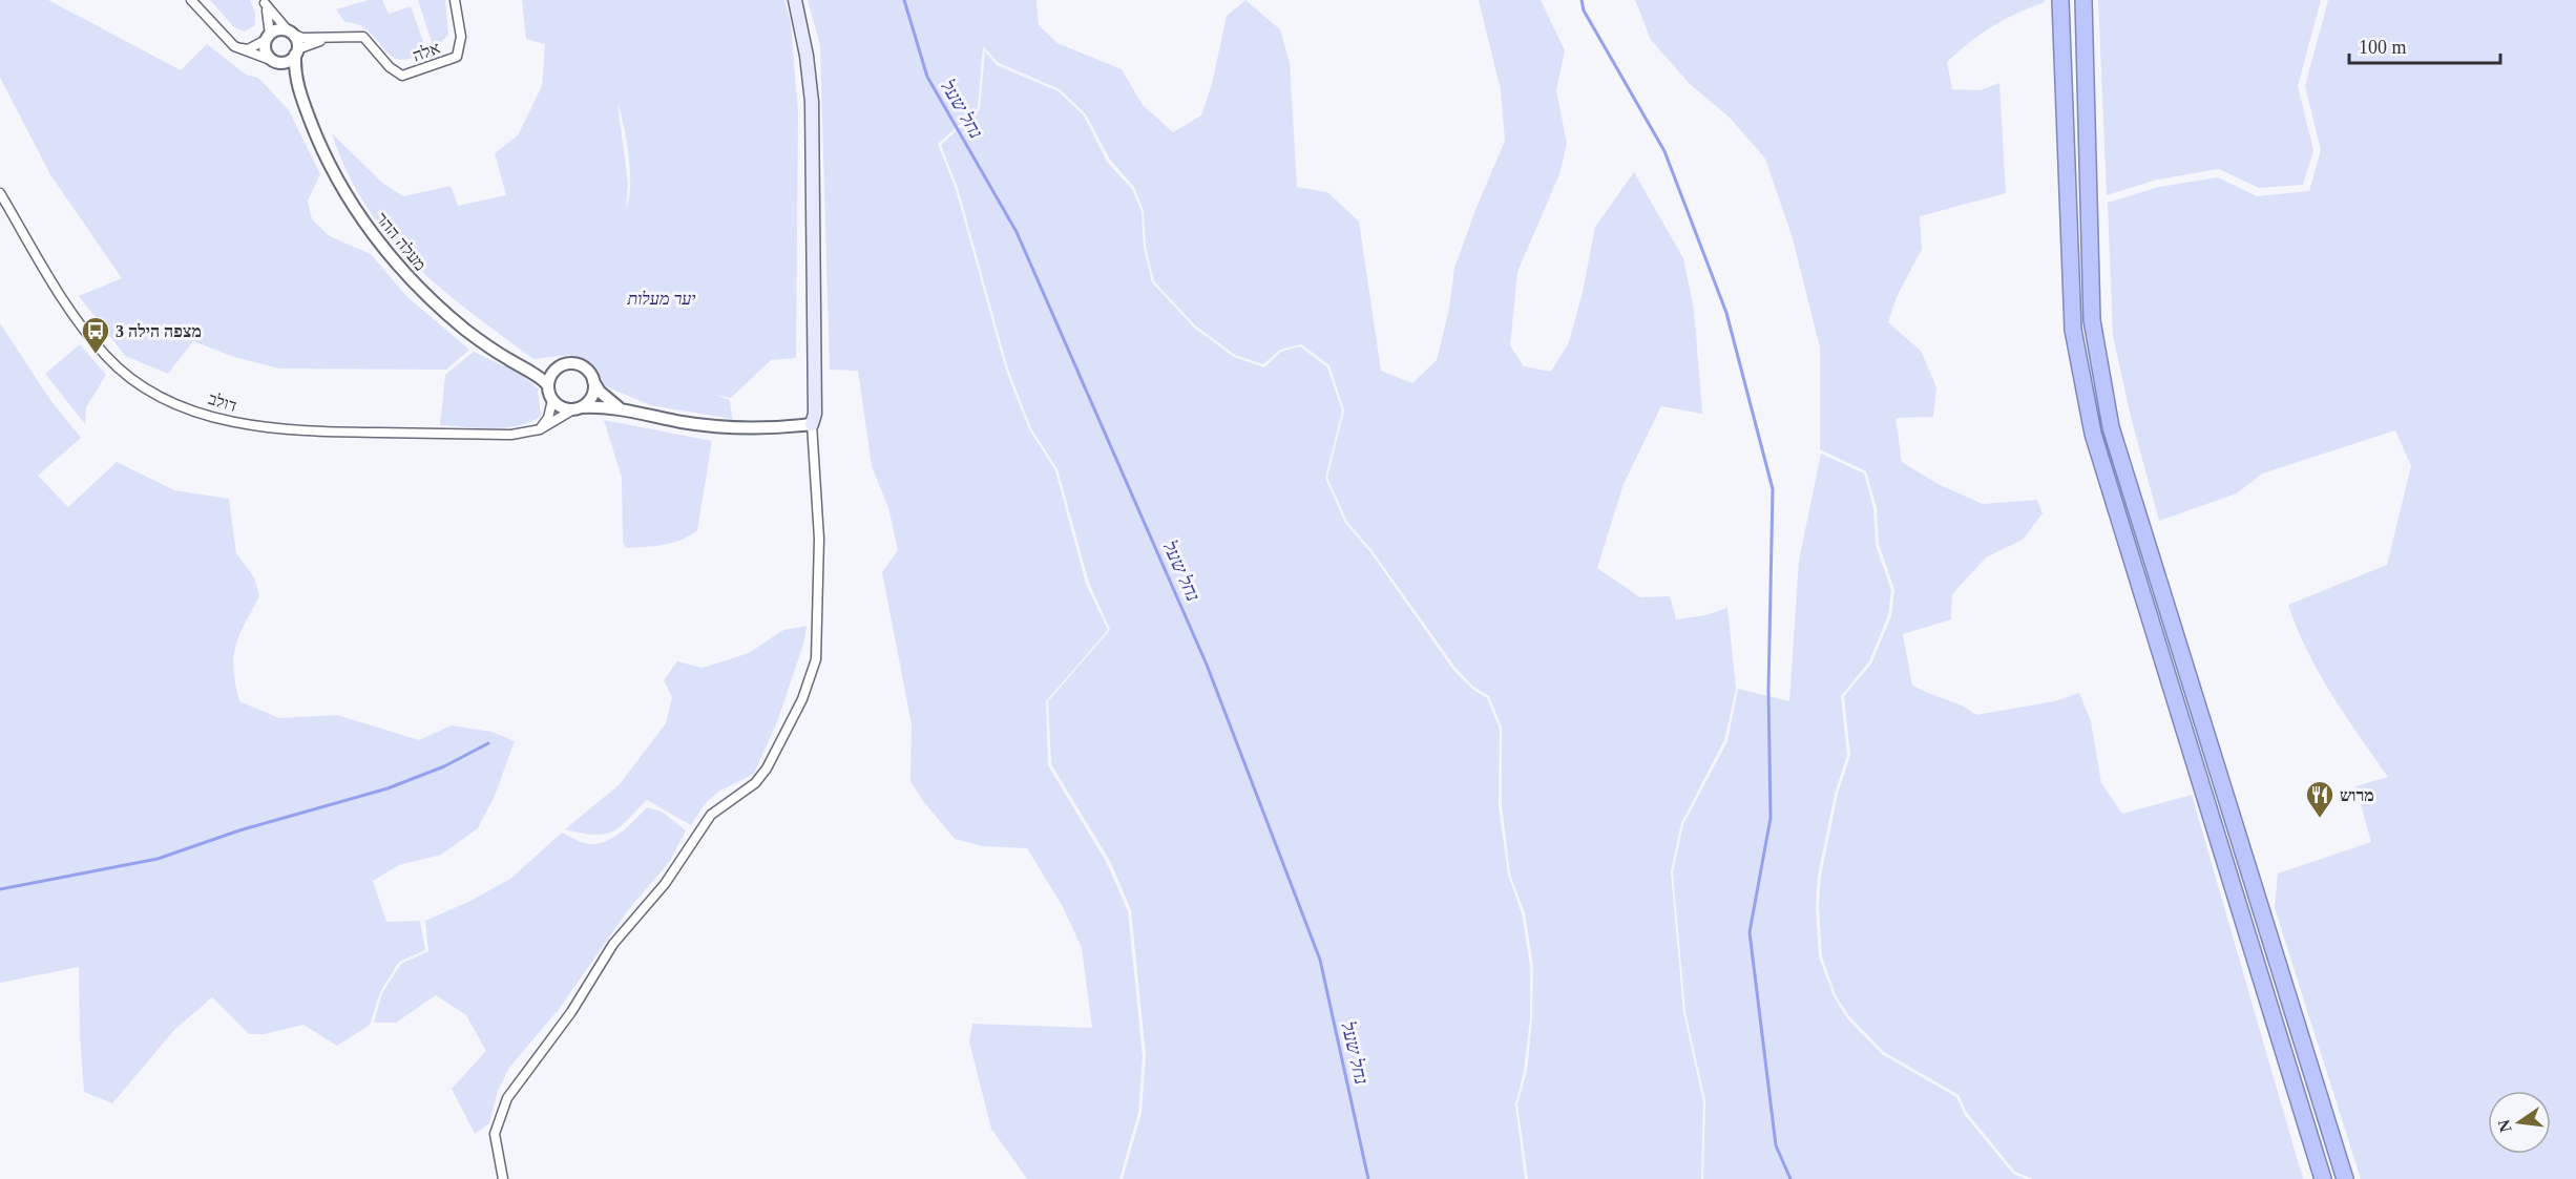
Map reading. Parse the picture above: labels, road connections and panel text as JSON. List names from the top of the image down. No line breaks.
{"streets":{"street":["אלה","מעלה ההר","דולב"]},"crossings":[["אלה","מעלה ההר"],["מעלה ההר","דולב"]],"water":["נחל שעל"],"parks":["יער מעלות"],"places":{"bus stop":["מצפה הילה 3"],"restaurant":["מרוש"]},"scale_bar":"100 m","north":"left"}
